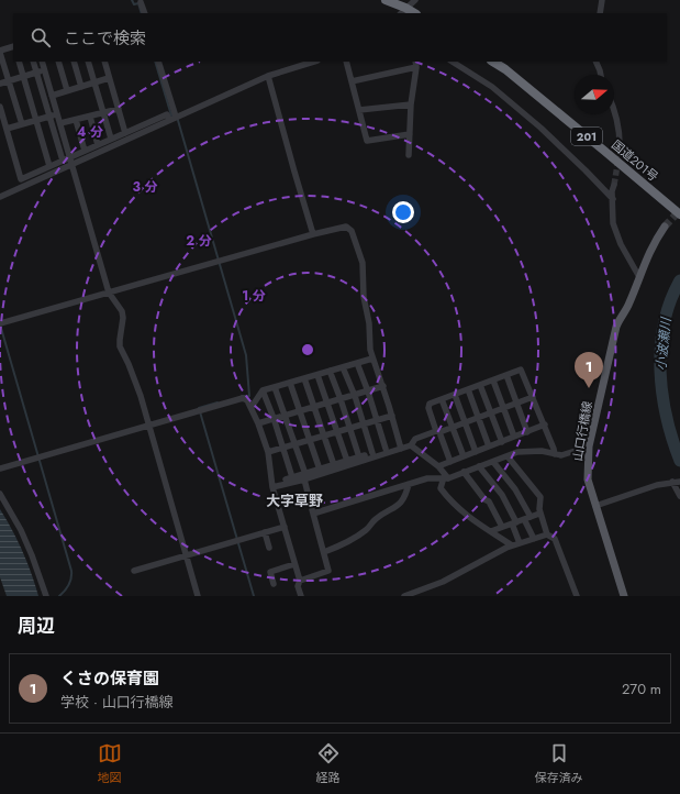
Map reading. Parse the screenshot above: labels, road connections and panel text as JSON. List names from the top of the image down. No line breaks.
{"streets":{"highway":["201","国道201号"],"main road":["山口行橋線"]},"districts":["大字草野"],"water":["小波瀬川"],"north":"right","page":{"search":"ここで検索","pins":"1","heading":"周辺","list":[{"mark":"1","name":"くさの保育園","note":"学校 · 山口行橋線","value":"270 m"}],"nav":["地図","経路","保存済み"]},"rings":["4 分","3 分","2 分","1 分"]}
